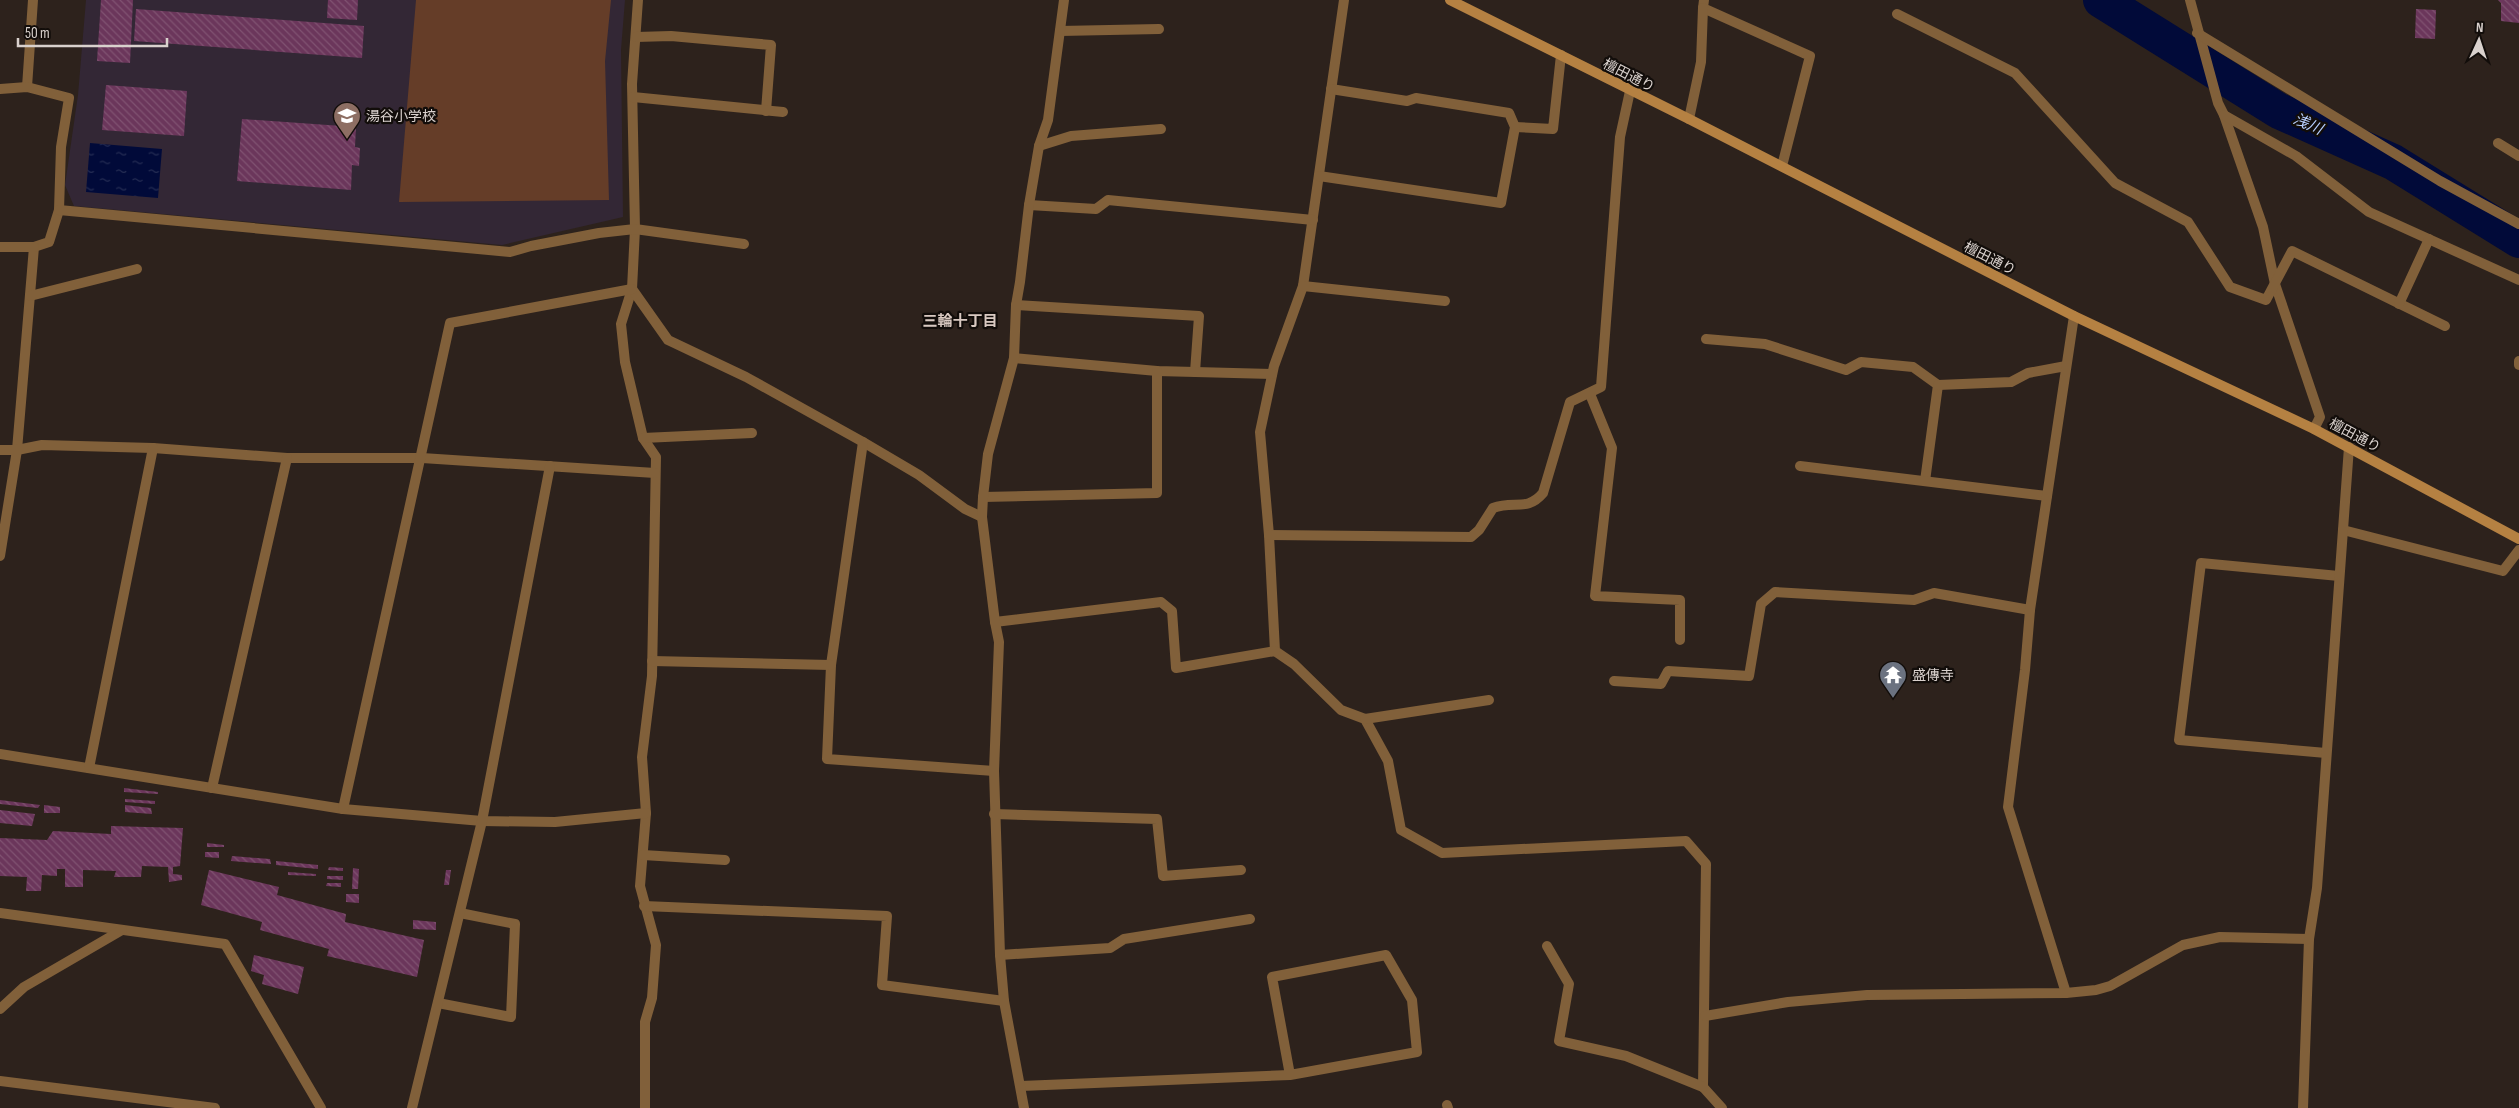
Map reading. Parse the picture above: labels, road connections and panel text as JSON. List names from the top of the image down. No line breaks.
{"streets":{"street":["檀田通り"]},"districts":["三輪十丁目"],"water":["浅川"],"places":{"school or university":["湯谷小学校"],"temple":["盛傳寺"]},"scale_bar":"50 m","north":"top"}
